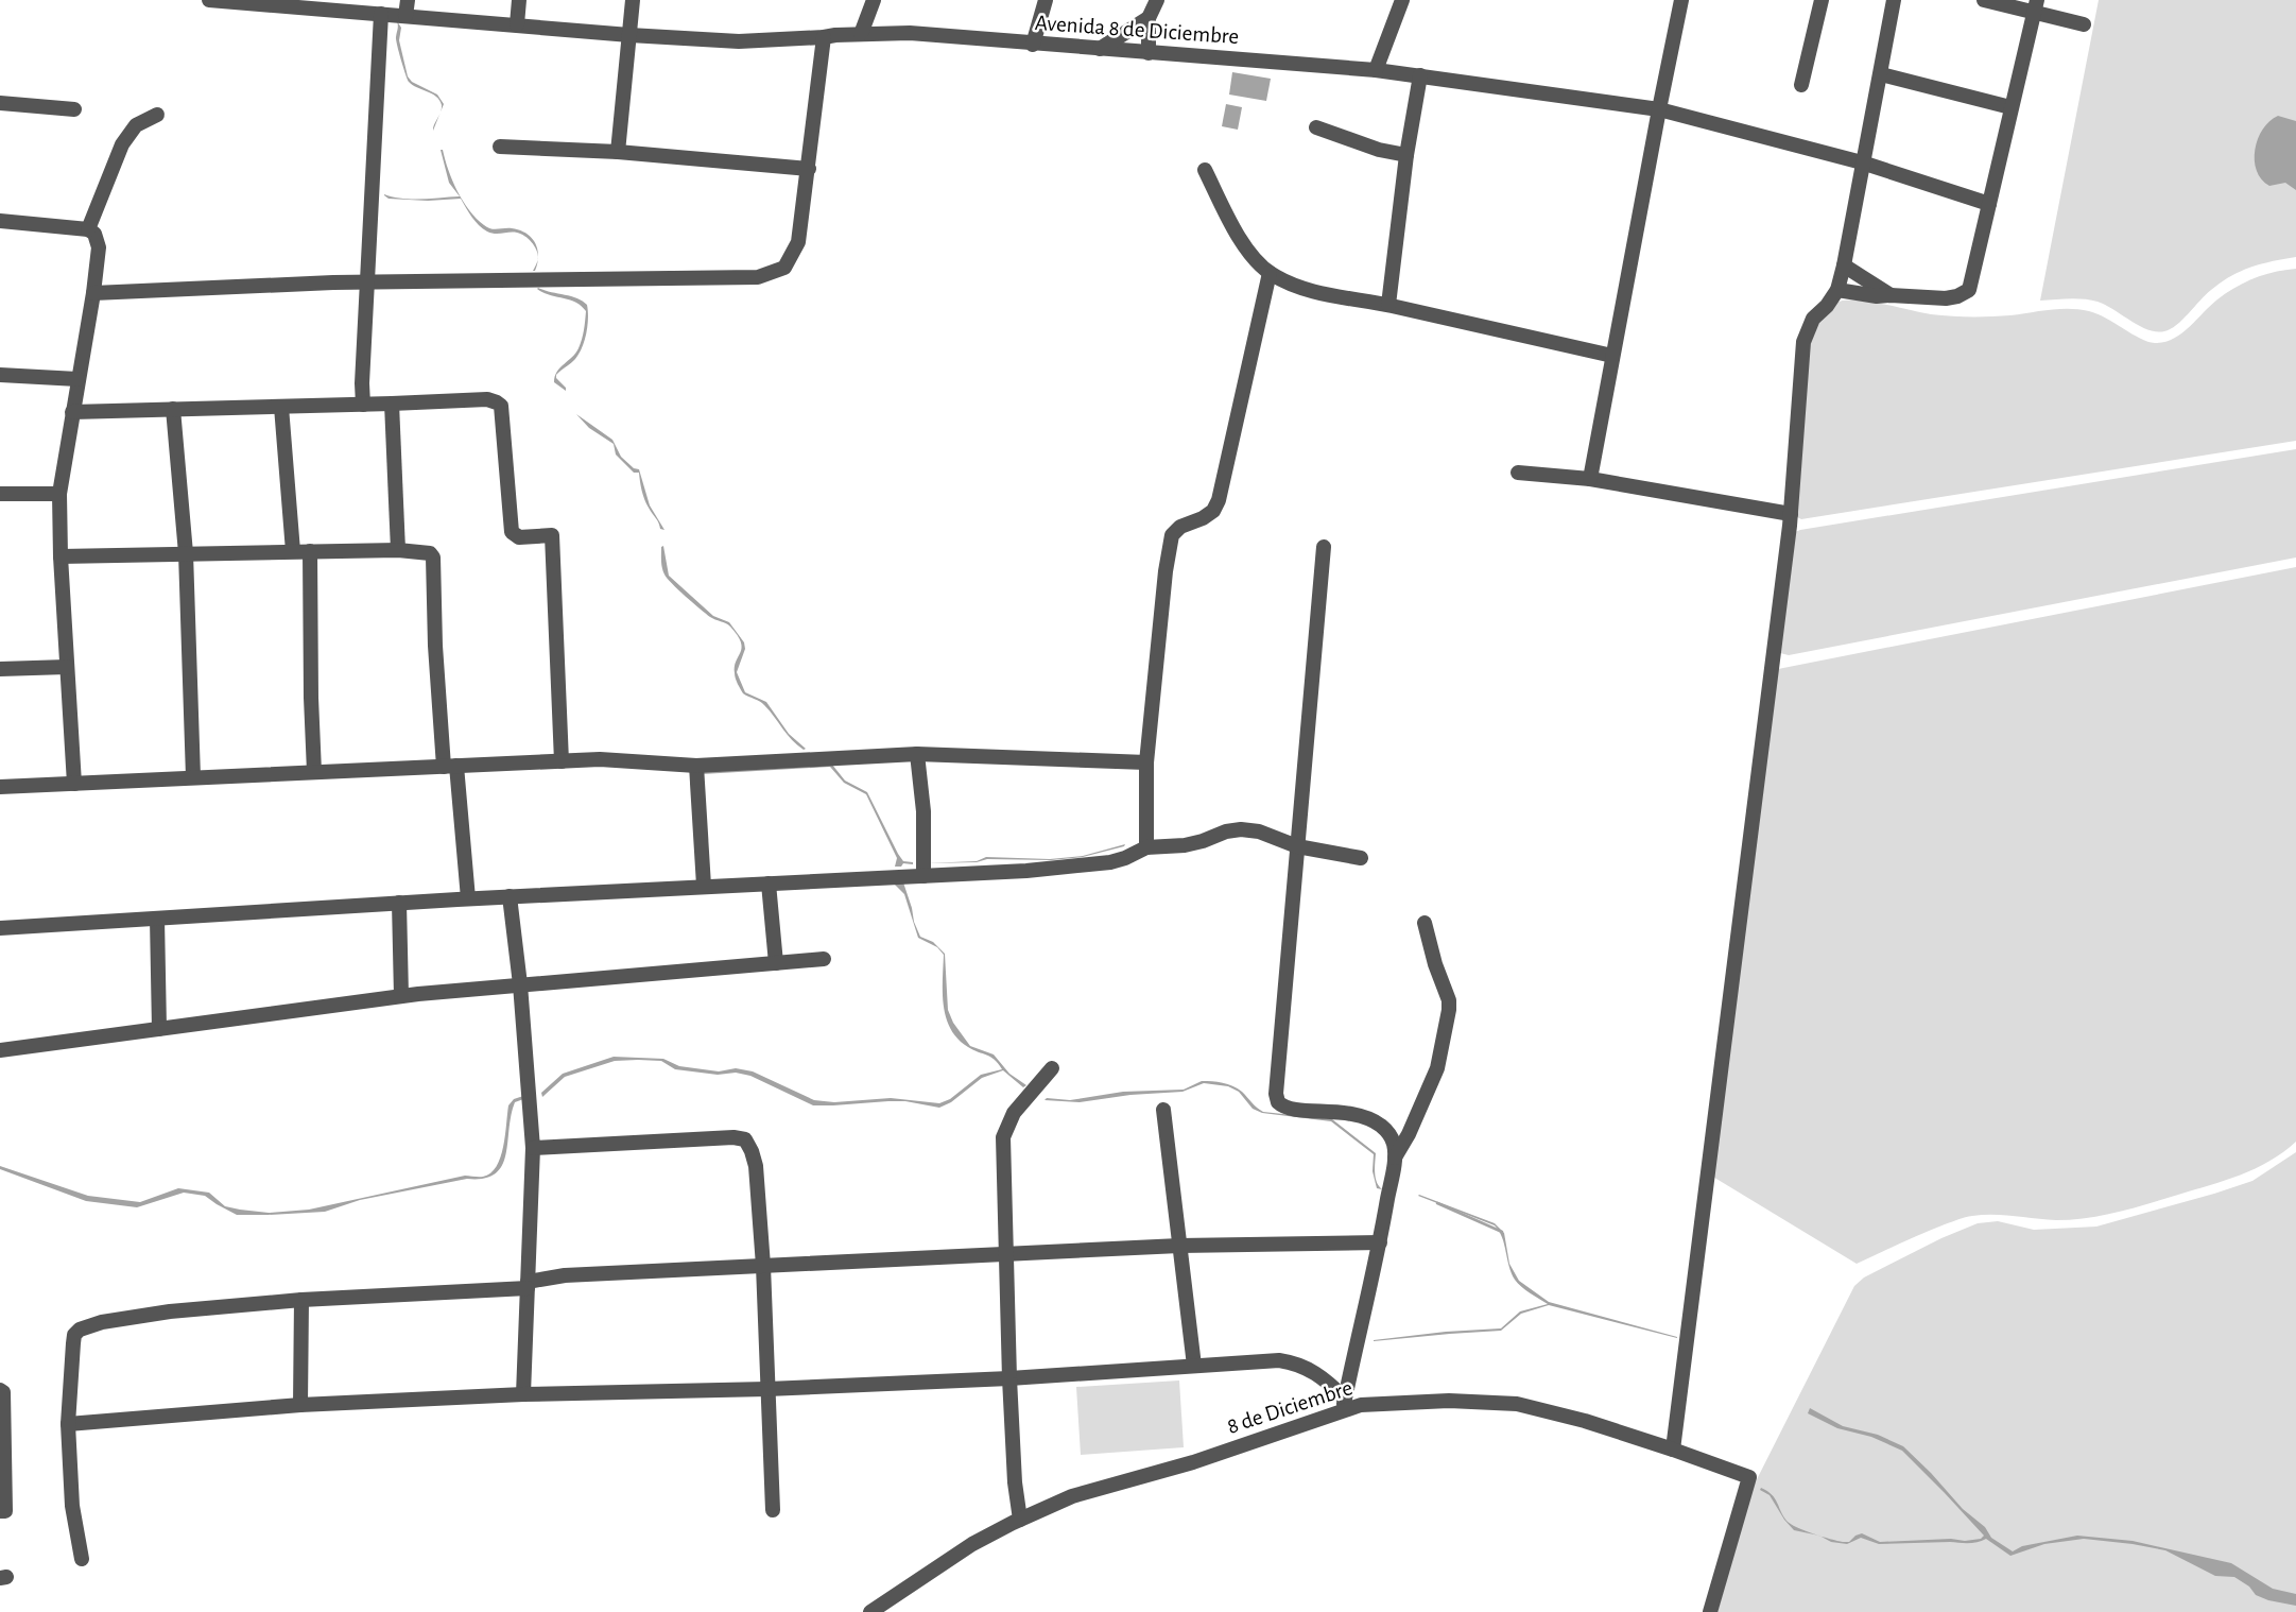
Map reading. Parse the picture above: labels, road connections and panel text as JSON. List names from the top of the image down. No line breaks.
{"streets":{"street":["Avenida 8 de Diciembre","8 de Diciembre"]}}
